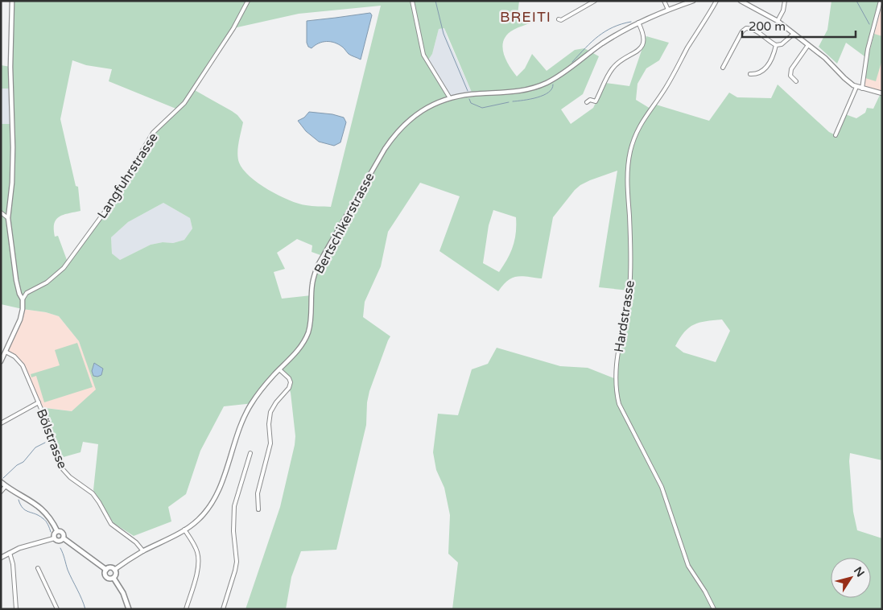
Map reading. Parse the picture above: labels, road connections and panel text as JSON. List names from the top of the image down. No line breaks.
{"streets":{"street":["Langfuhrstrasse","Bertschikerstrasse","Hardstrasse","Bölstrasse"]},"crossings":[["Bertschikerstrasse","Bölstrasse"]],"districts":["BREITI"],"scale_bar":"200 m","north":"top right"}
